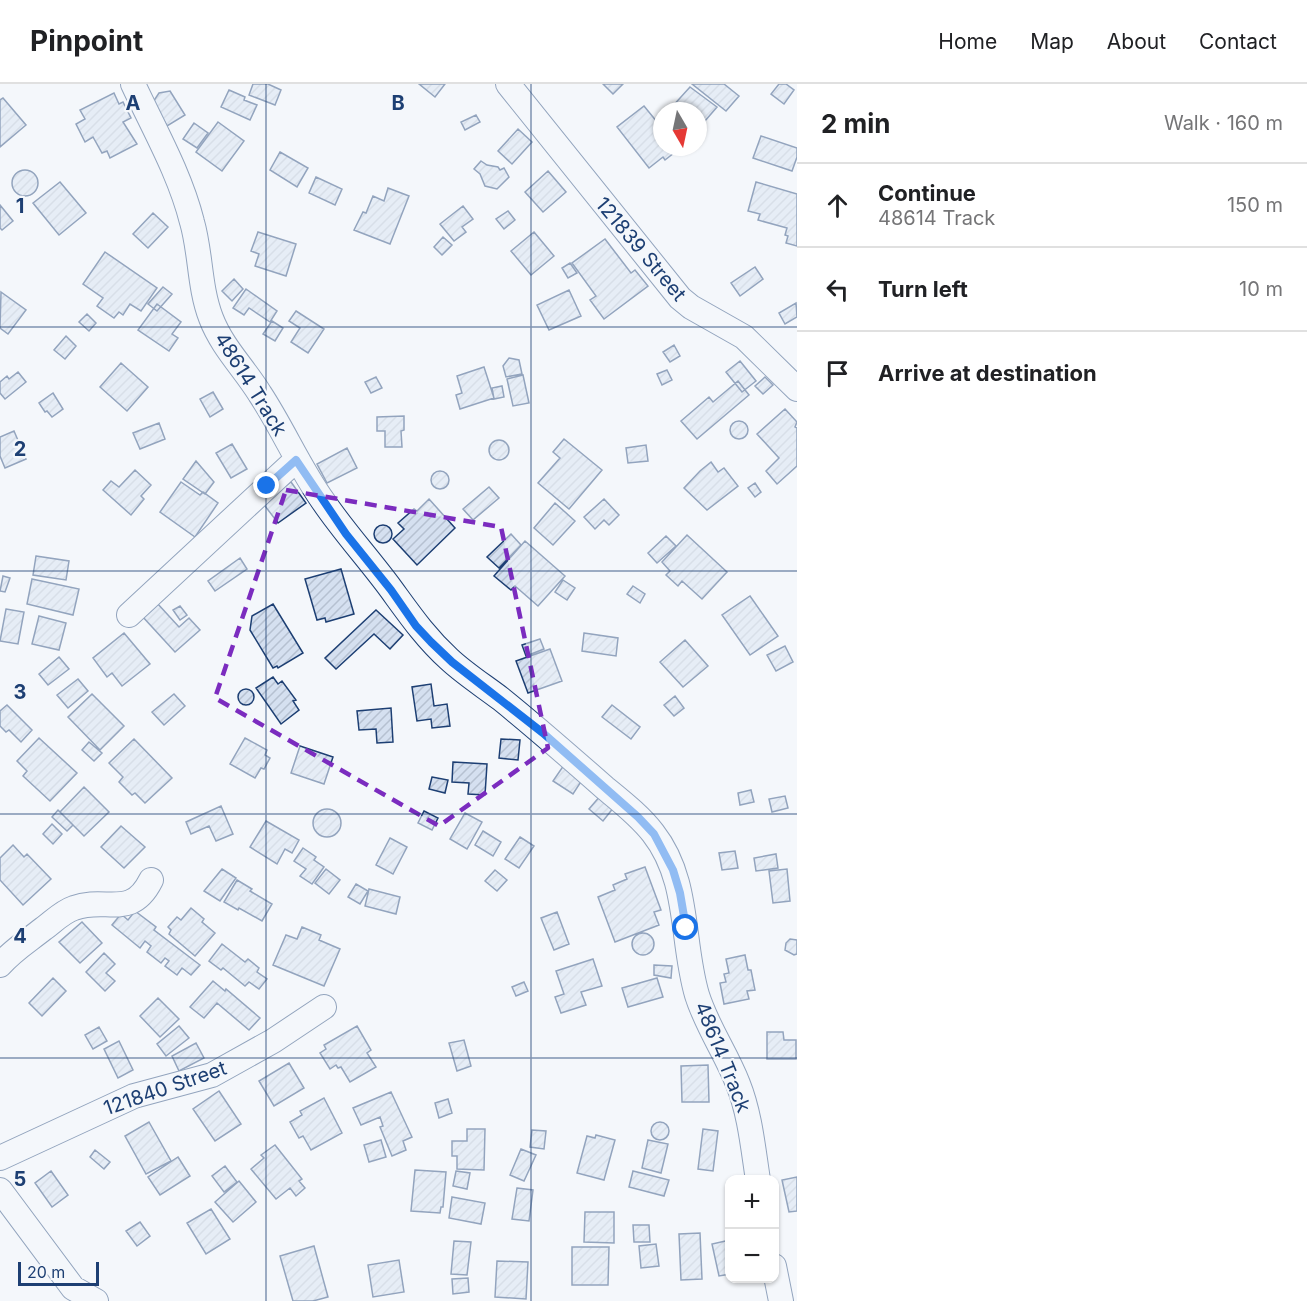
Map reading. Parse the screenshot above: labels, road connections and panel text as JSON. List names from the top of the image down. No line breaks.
{"streets":{"street":["121839 Street","48614 Track","121840 Street"]},"scale_bar":"20 m","north":"bottom","page":{"header":"Pinpoint","nav":["Home","Map","About","Contact"],"heading":["2 min","Walk · 160 m"],"list":[["Continue","48614 Track","150 m"],["Turn left","10 m"],"Arrive at destination"],"map_buttons":["+","−"],"scale":"20 m"},"grid":{"columns":["A","B"],"rows":["1","2","3","4","5"]}}
